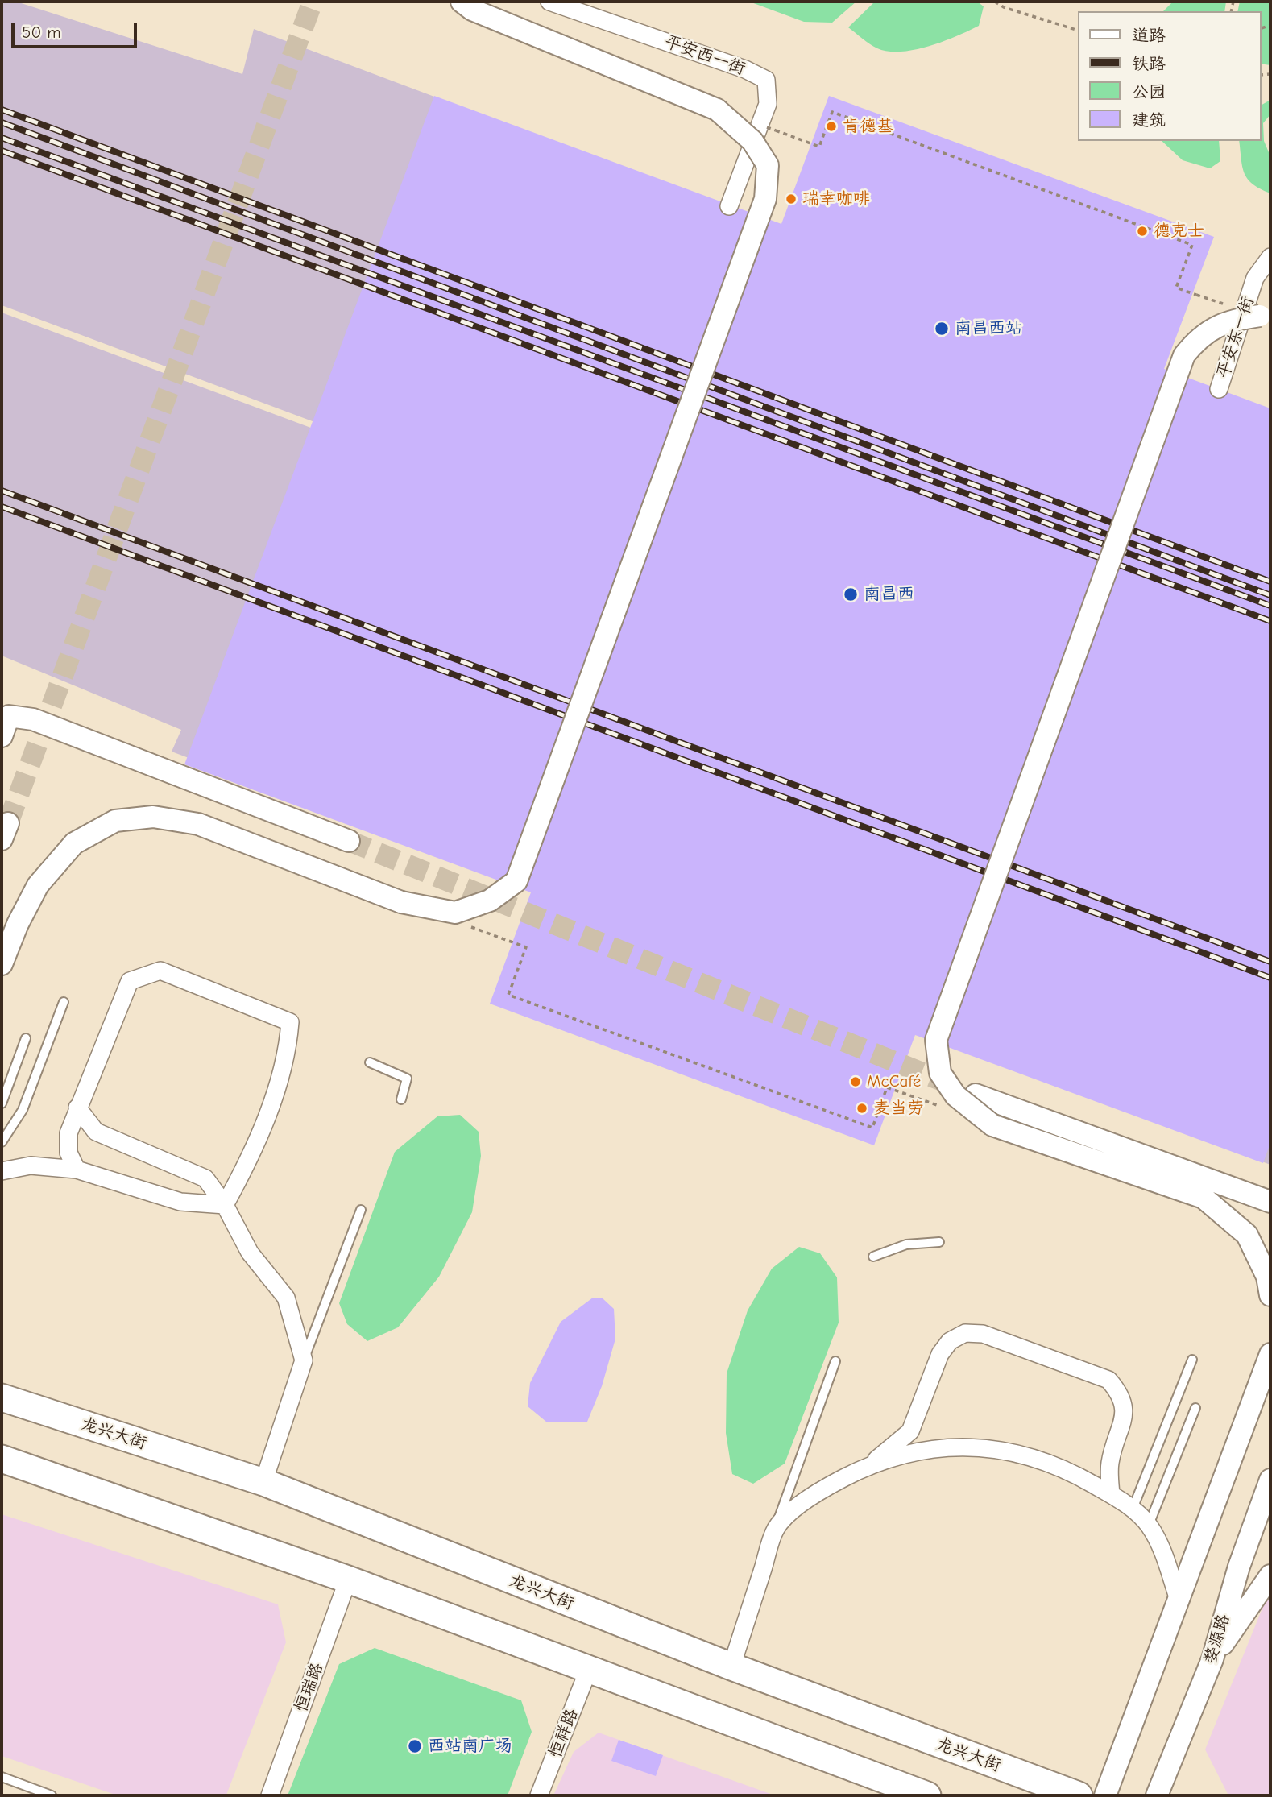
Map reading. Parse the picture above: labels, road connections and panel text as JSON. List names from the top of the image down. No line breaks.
{"streets":{"main road":["龙兴大街"],"street":["平安西一街","平安东一街","婺源路","恒瑞路","恒祥路"]},"places":["肯德基","瑞幸咖啡","德克士","南昌西站","南昌西","McCafé","麦当劳","西站南广场"],"legend":["道路","铁路","公园","建筑"],"scale_bar":"50 m"}
